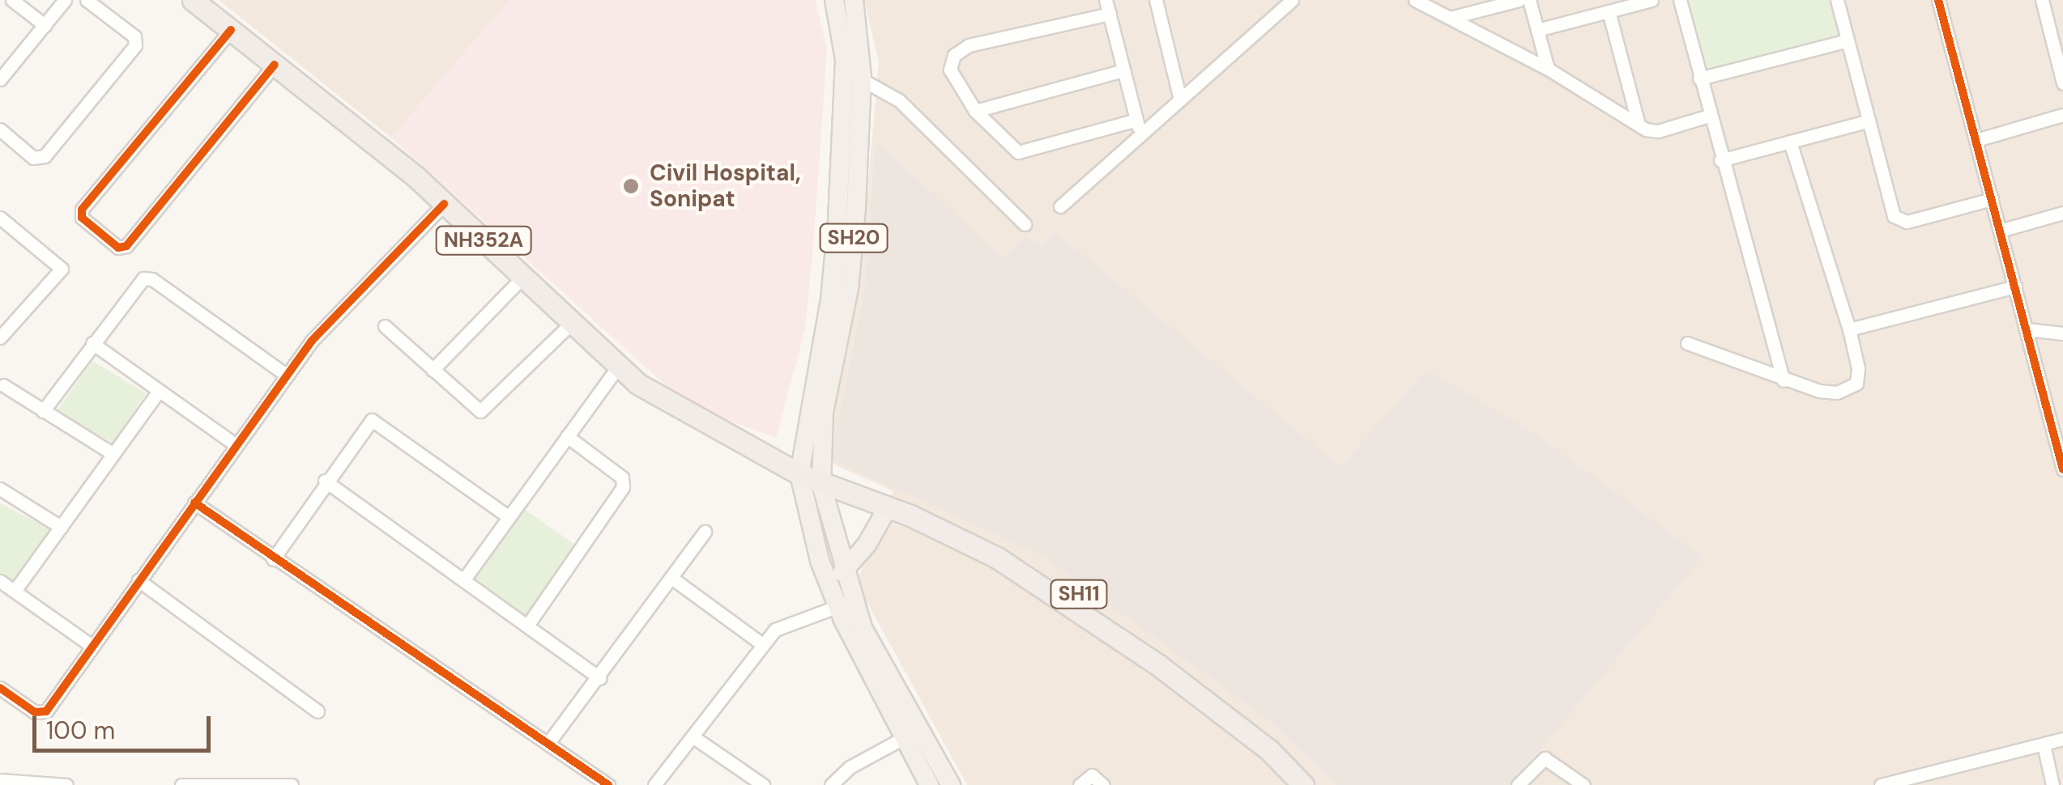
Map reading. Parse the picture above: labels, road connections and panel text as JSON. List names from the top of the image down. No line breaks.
{"streets":{"highway":["NH352A","SH11"],"main road":["SH20"]},"crossings":[["SH20","NH352A"],["SH20","SH11"],["NH352A","SH11"]],"places":["Civil Hospital, Sonipat"],"scale_bar":"100 m"}
